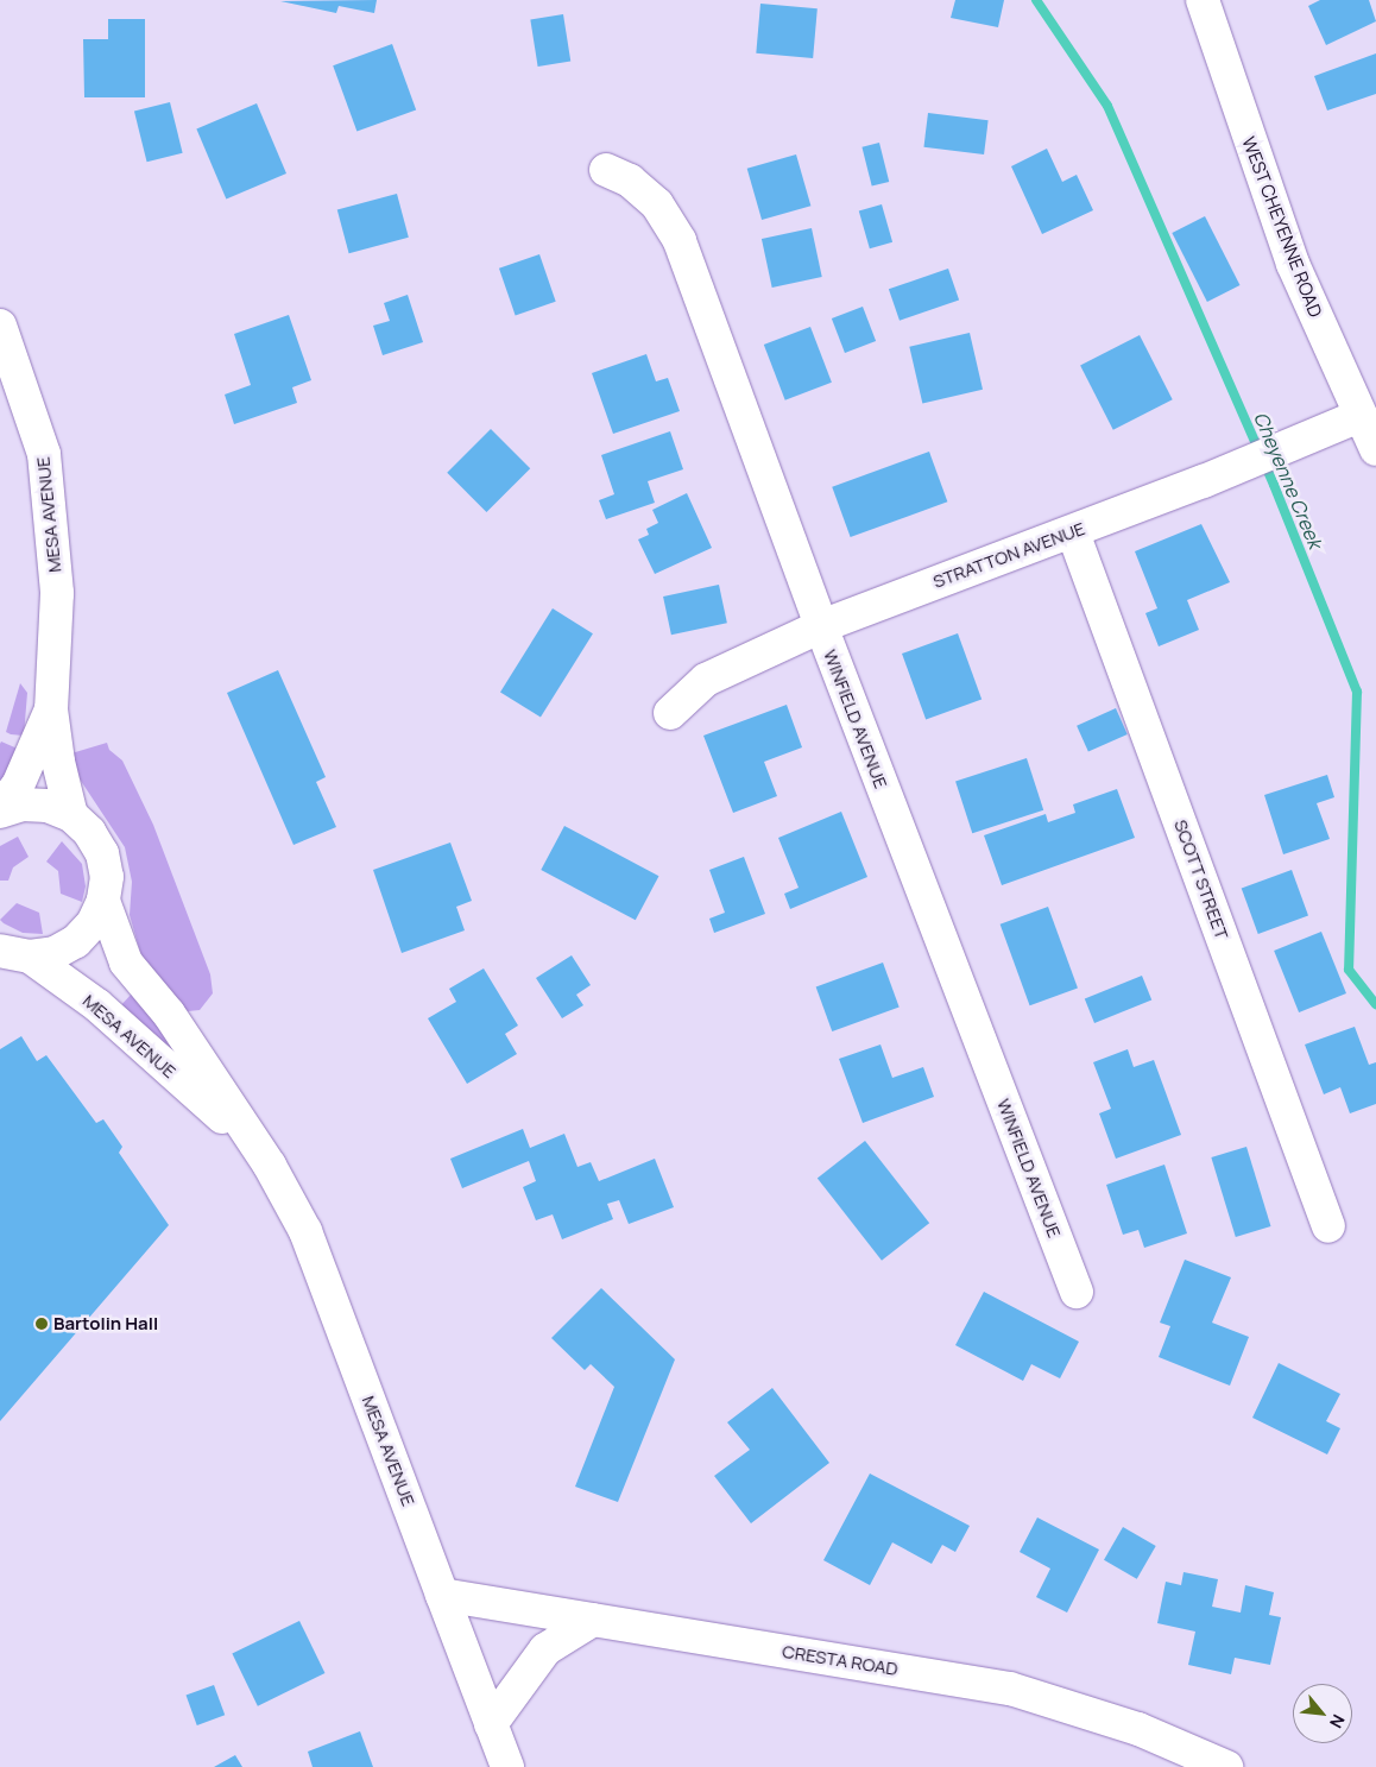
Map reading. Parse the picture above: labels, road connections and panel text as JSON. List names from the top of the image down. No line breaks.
{"streets":{"street":["WEST CHEYENNE ROAD","MESA AVENUE","STRATTON AVENUE","WINFIELD AVENUE","SCOTT STREET","CRESTA ROAD"]},"crossings":[["WEST CHEYENNE ROAD","STRATTON AVENUE"],["MESA AVENUE","CRESTA ROAD"],["STRATTON AVENUE","WINFIELD AVENUE"],["STRATTON AVENUE","SCOTT STREET"]],"water":["Cheyenne Creek"],"places":["Bartolin Hall"],"north":"bottom right"}
